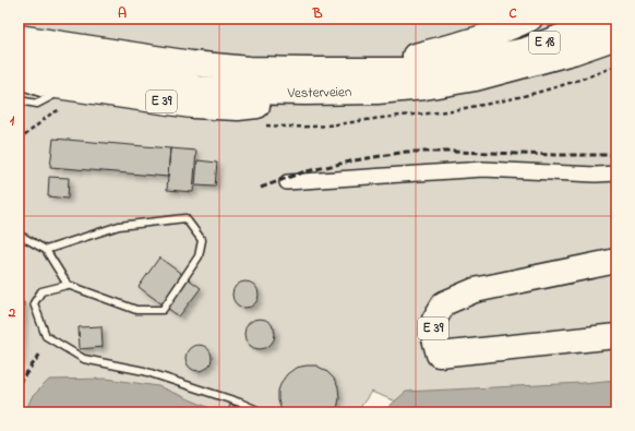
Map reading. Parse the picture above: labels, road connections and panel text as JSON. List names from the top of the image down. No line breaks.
{"streets":{"highway":["E 18","Vesterveien","E 39"]},"crossings":[["Vesterveien","E 39"]],"grid":{"columns":["A","B","C"],"rows":["1","2"]}}
